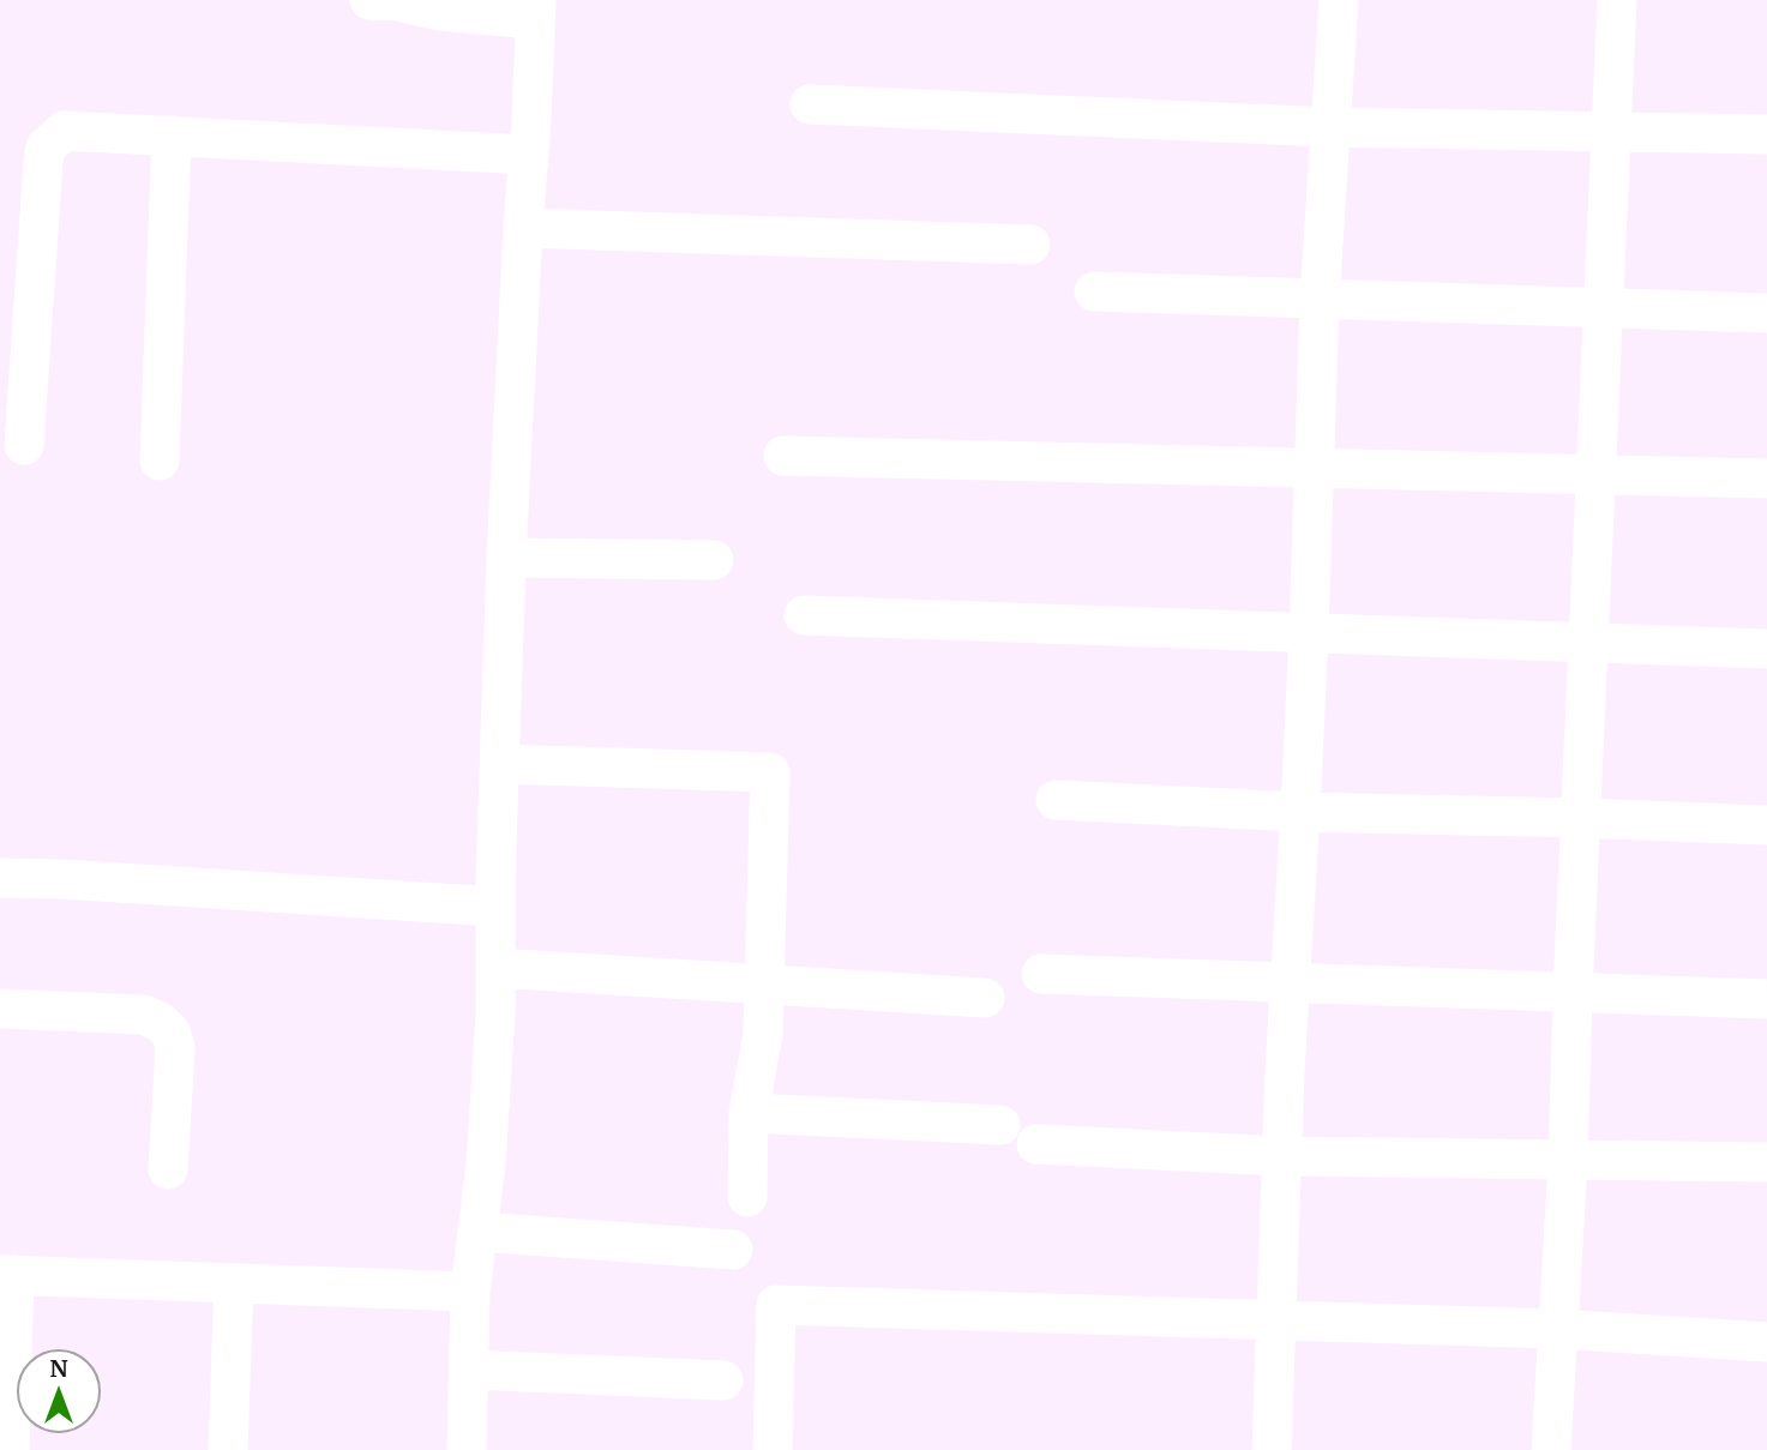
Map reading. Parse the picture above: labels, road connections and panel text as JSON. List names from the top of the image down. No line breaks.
{"north":"top"}
